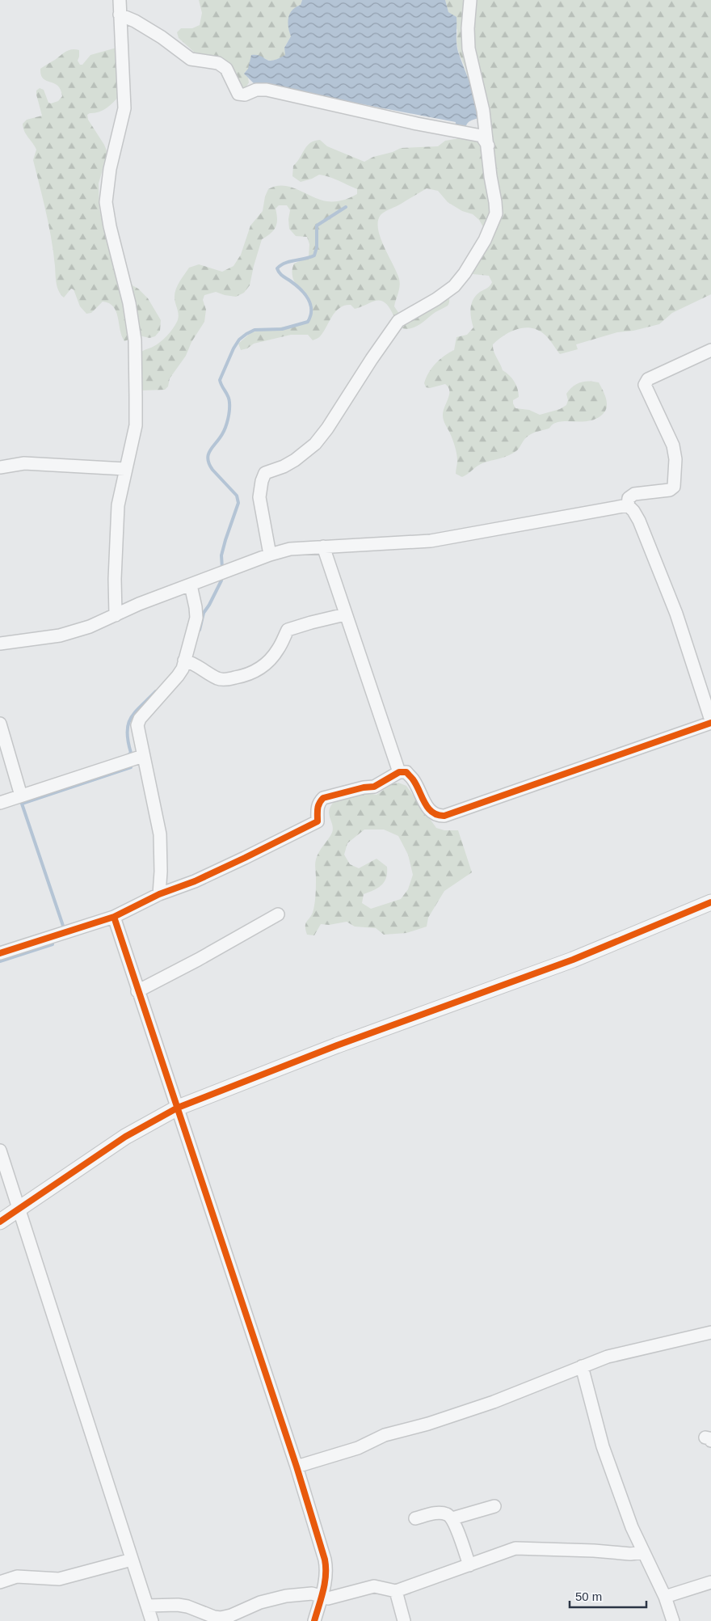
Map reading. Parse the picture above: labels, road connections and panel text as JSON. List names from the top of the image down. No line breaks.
{"scale_bar":"50 m"}
